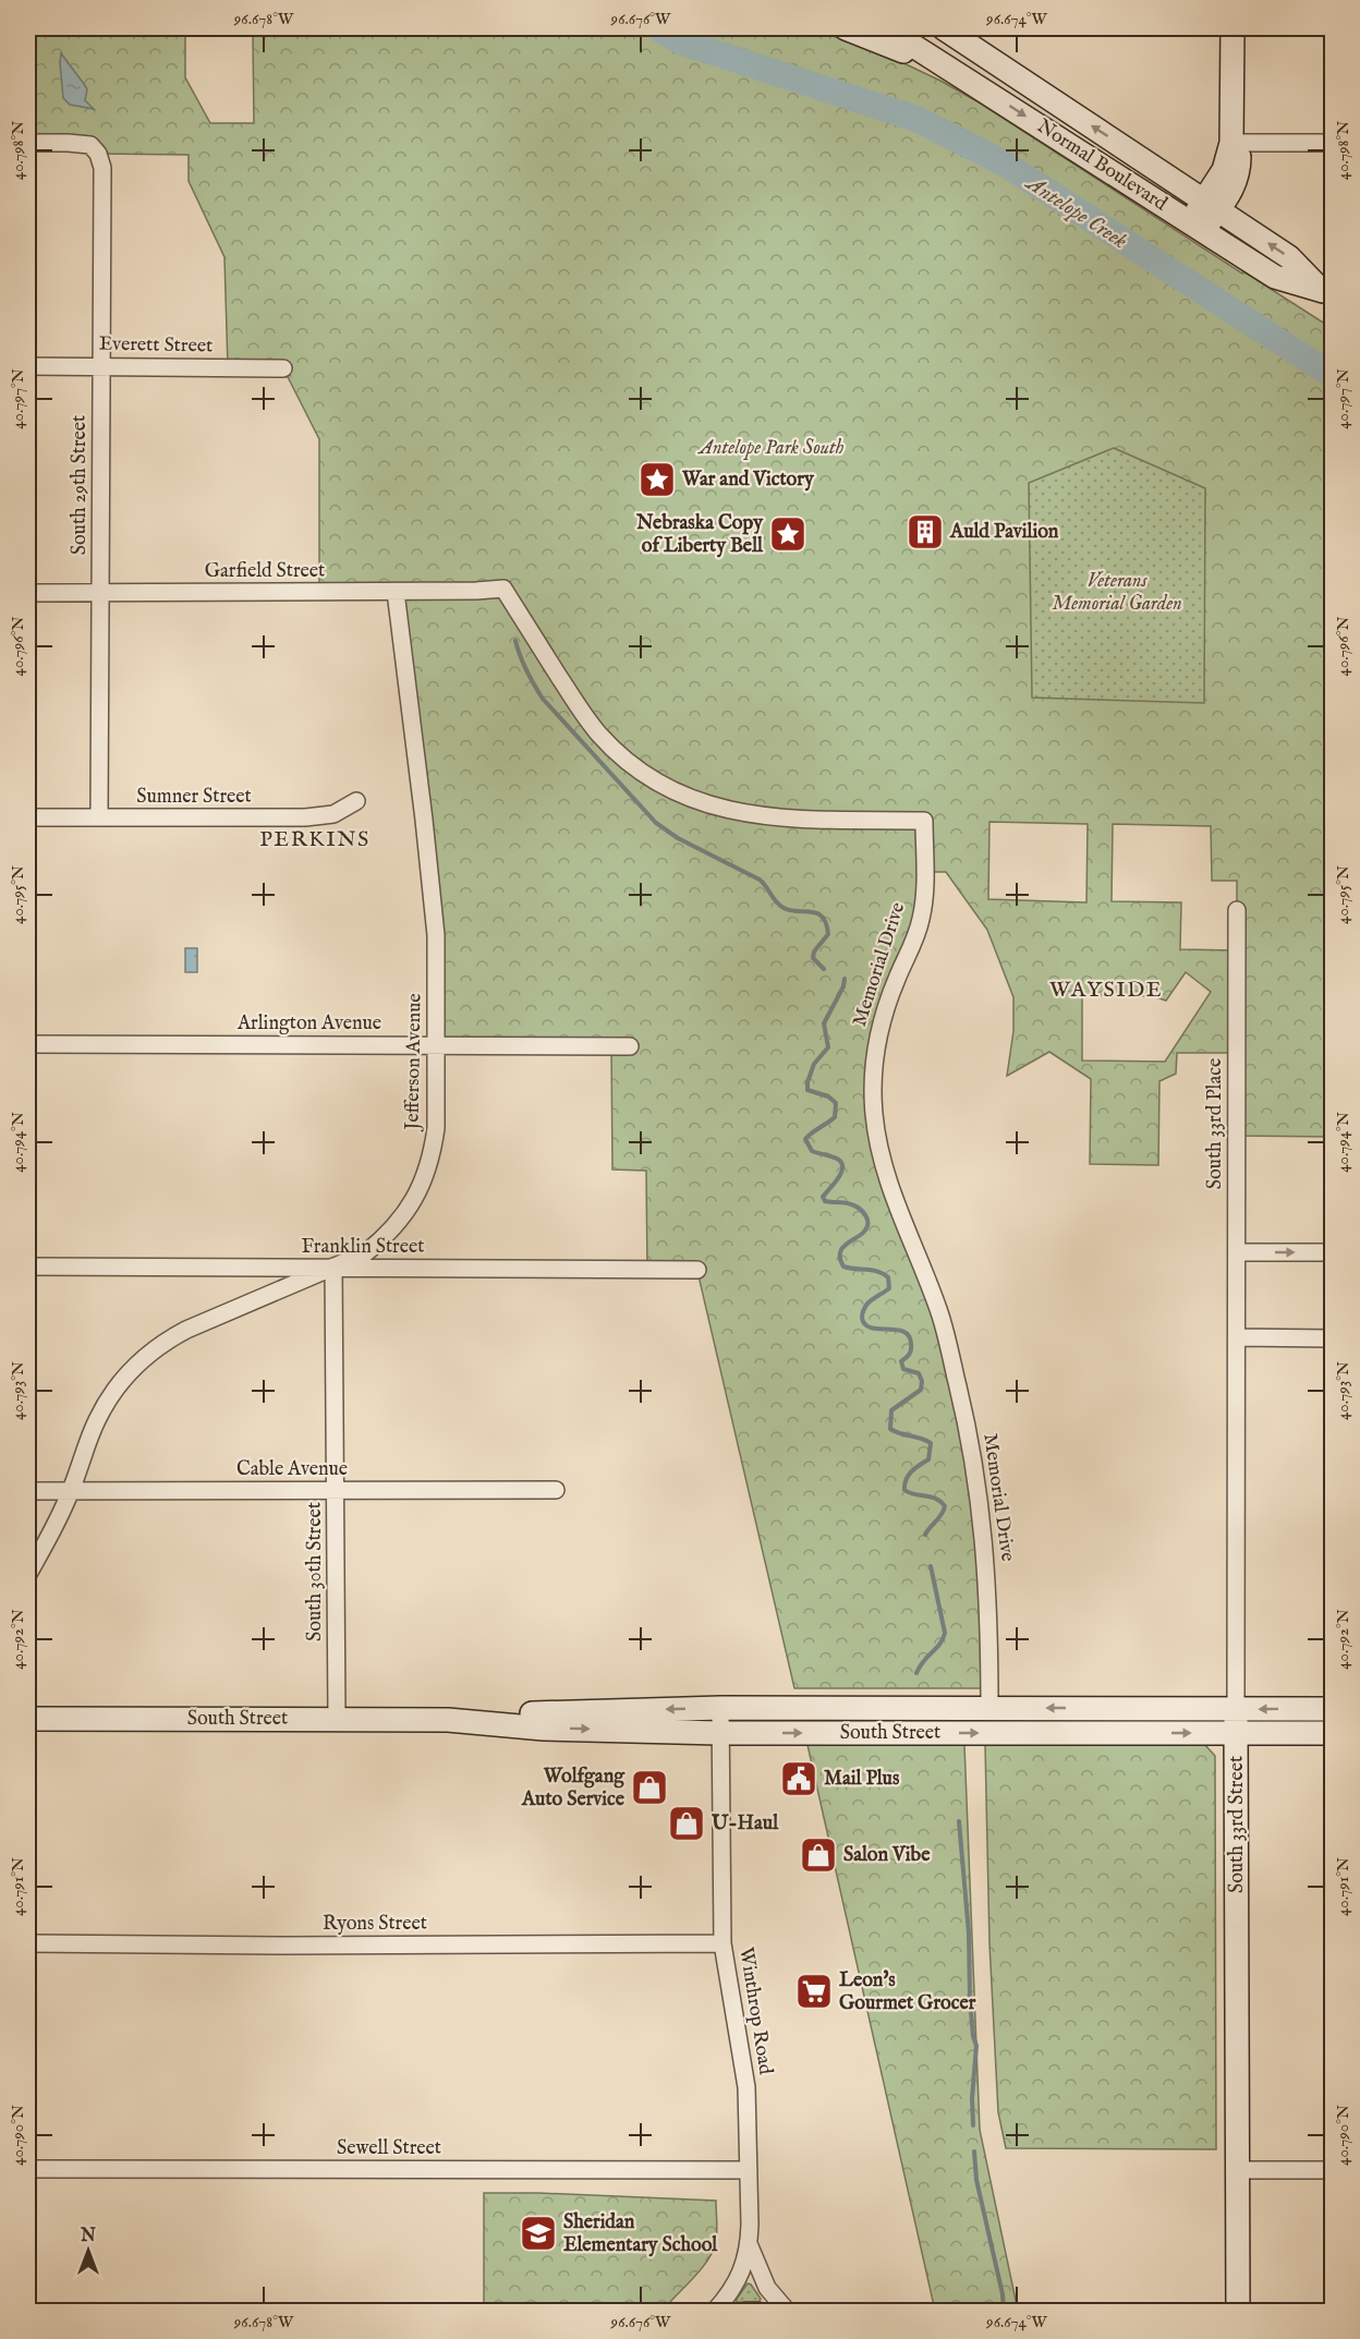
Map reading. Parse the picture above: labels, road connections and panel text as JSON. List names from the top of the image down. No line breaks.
{"streets":{"main road":["Normal Boulevard","South Street","South 33rd Street"],"street":["Everett Street","South 29th Street","Garfield Street","Sumner Street","Memorial Drive","Arlington Avenue","Jefferson Avenue","South 33rd Place","Franklin Street","Cable Avenue","South 30th Street","Ryons Street","Winthrop Road","Sewell Street"]},"crossings":[["Everett Street","South 29th Street"],["South 29th Street","Garfield Street"],["South 29th Street","Sumner Street"],["Garfield Street","Memorial Drive"],["Garfield Street","Jefferson Avenue"],["Memorial Drive","South Street"],["Arlington Avenue","Jefferson Avenue"],["Jefferson Avenue","Franklin Street"],["Jefferson Avenue","Cable Avenue"],["Jefferson Avenue","South 30th Street"],["South 33rd Place","South 33rd Street"],["Franklin Street","South 30th Street"],["Cable Avenue","South 30th Street"],["South 30th Street","South Street"],["South Street","South 33rd Street"],["South Street","Winthrop Road"],["Ryons Street","Winthrop Road"],["Winthrop Road","Sewell Street"]],"districts":["PERKINS","WAYSIDE"],"water":["Antelope Creek"],"parks":["Antelope Park South","Veterans Memorial Garden"],"places":{"place":["War and Victory","Nebraska Copy of Liberty Bell"],"building":["Auld Pavilion"],"public building":["Mail Plus"],"shop":["Wolfgang Auto Service","U-Haul","Salon Vibe"],"supermarket":["Leon's Gourmet Grocer"],"school or university":["Sheridan Elementary School"]},"north":"top","coordinates":["96.678°W","96.676°W","96.674°W","40.798°N","40.797°N","40.796°N","40.795°N","40.794°N","40.793°N","40.792°N","40.791°N","40.790°N"]}
